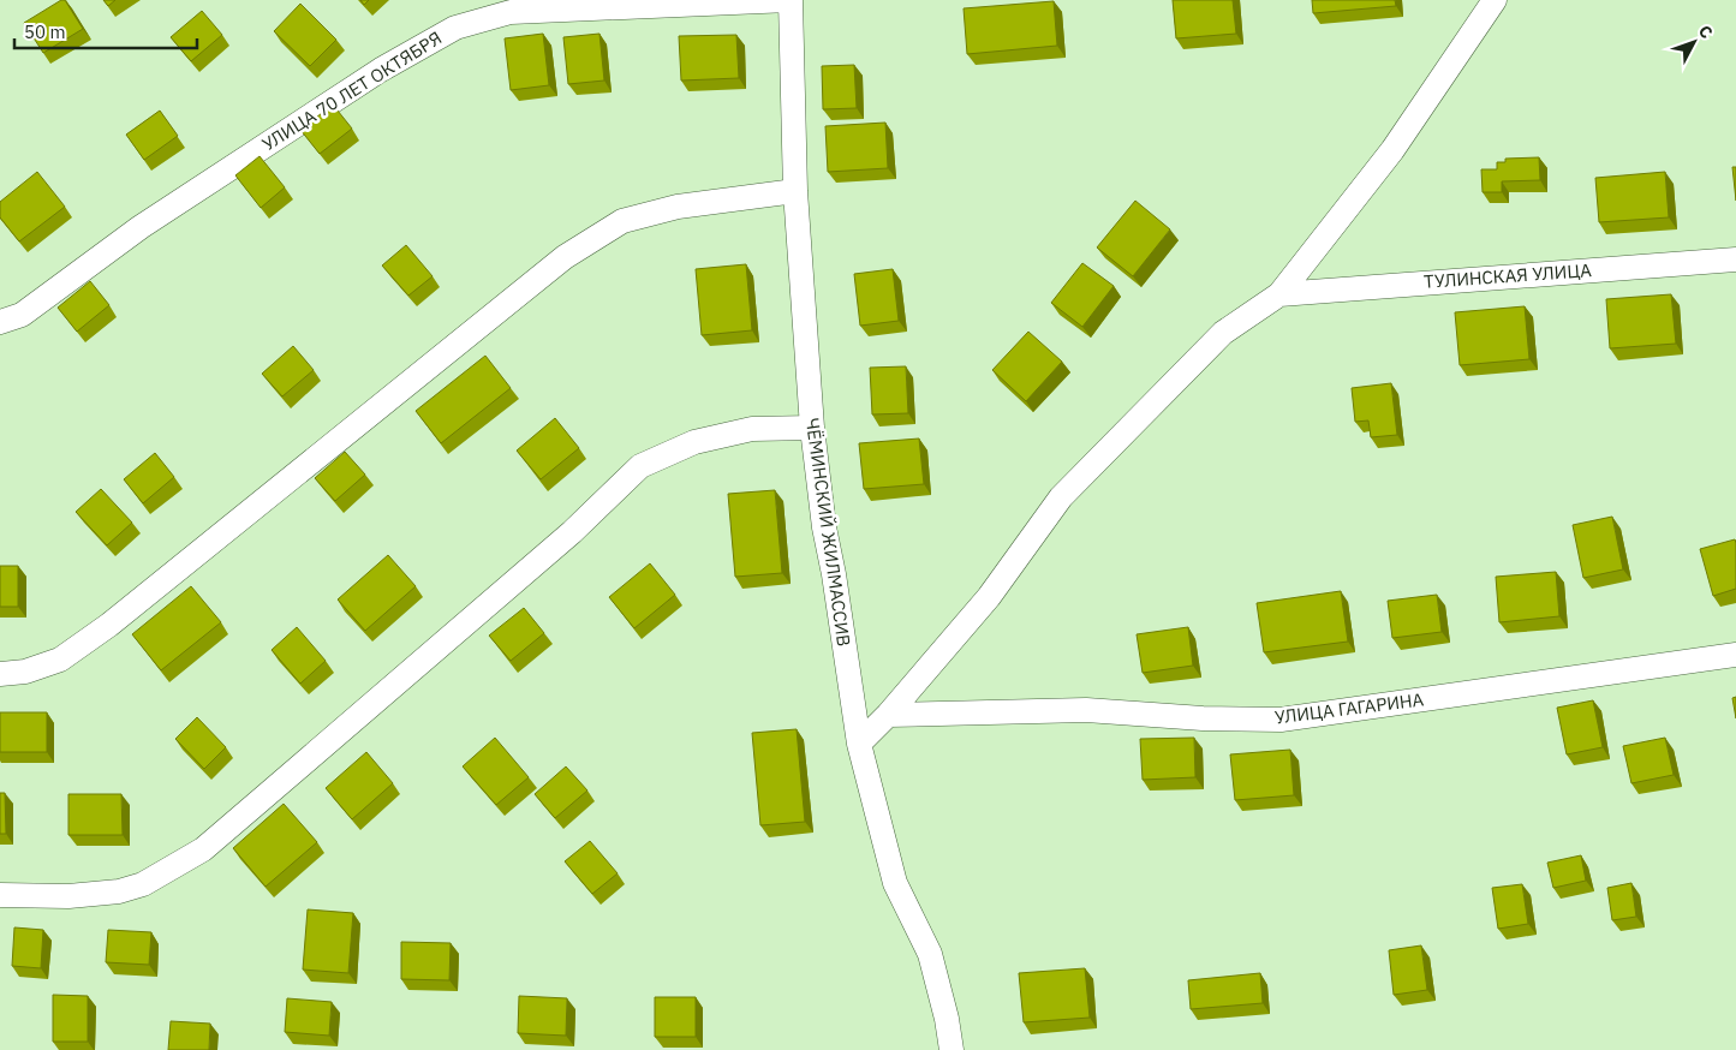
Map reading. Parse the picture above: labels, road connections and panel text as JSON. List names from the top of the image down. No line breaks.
{"streets":{"street":["УЛИЦА 70 ЛЕТ ОКТЯБРЯ","ТУЛИНСКАЯ УЛИЦА","ЧЁМИНСКИЙ ЖИЛМАССИВ","УЛИЦА ГАГАРИНА"]},"crossings":[["УЛИЦА 70 ЛЕТ ОКТЯБРЯ","ЧЁМИНСКИЙ ЖИЛМАССИВ"]],"scale_bar":"50 m","north":"top right"}
